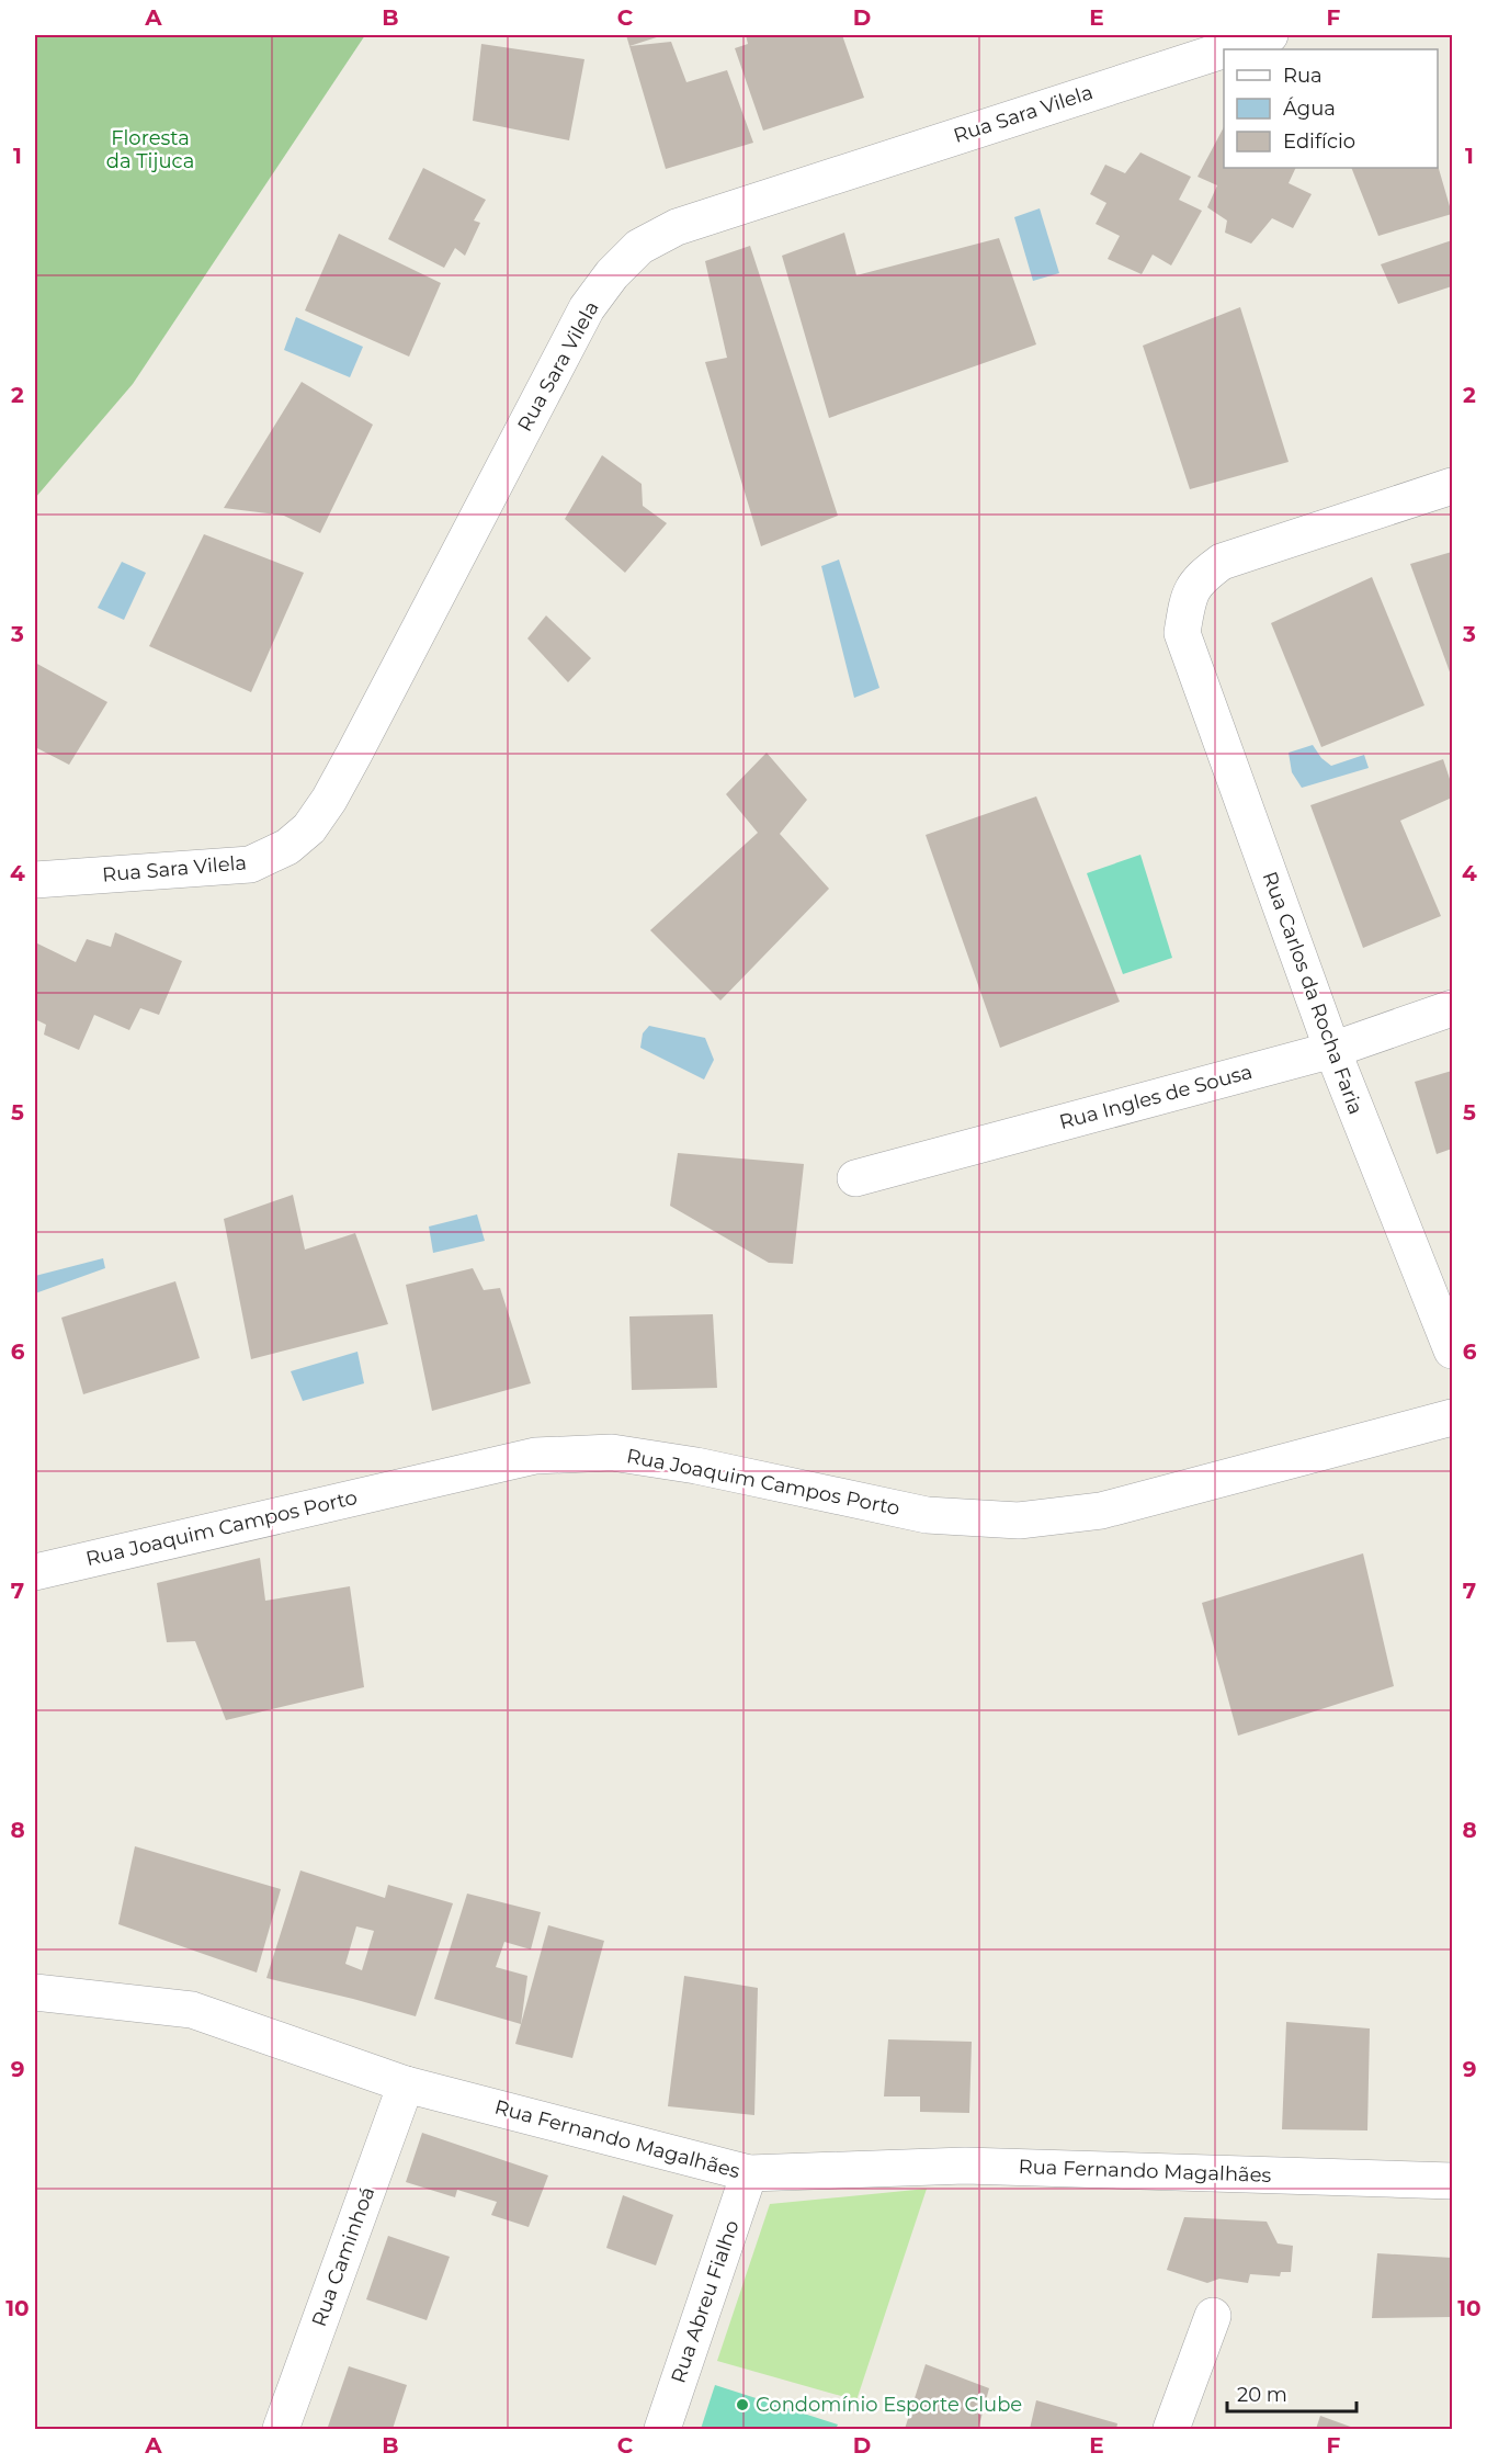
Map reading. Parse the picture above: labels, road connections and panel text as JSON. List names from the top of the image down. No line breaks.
{"streets":{"street":["Rua Sara Vilela","Rua Carlos da Rocha Faria","Rua Ingles de Sousa","Rua Joaquim Campos Porto","Rua Fernando Magalhães","Rua Caminhoá","Rua Abreu Fialho"]},"crossings":[["Rua Carlos da Rocha Faria","Rua Ingles de Sousa"],["Rua Fernando Magalhães","Rua Caminhoá"],["Rua Fernando Magalhães","Rua Abreu Fialho"]],"parks":["Floresta da Tijuca"],"places":["Condomínio Esporte Clube"],"legend":["Rua","Água","Edifício"],"scale_bar":"20 m","grid":{"columns":["A","B","C","D","E","F"],"rows":["1","2","3","4","5","6","7","8","9","10"]}}
